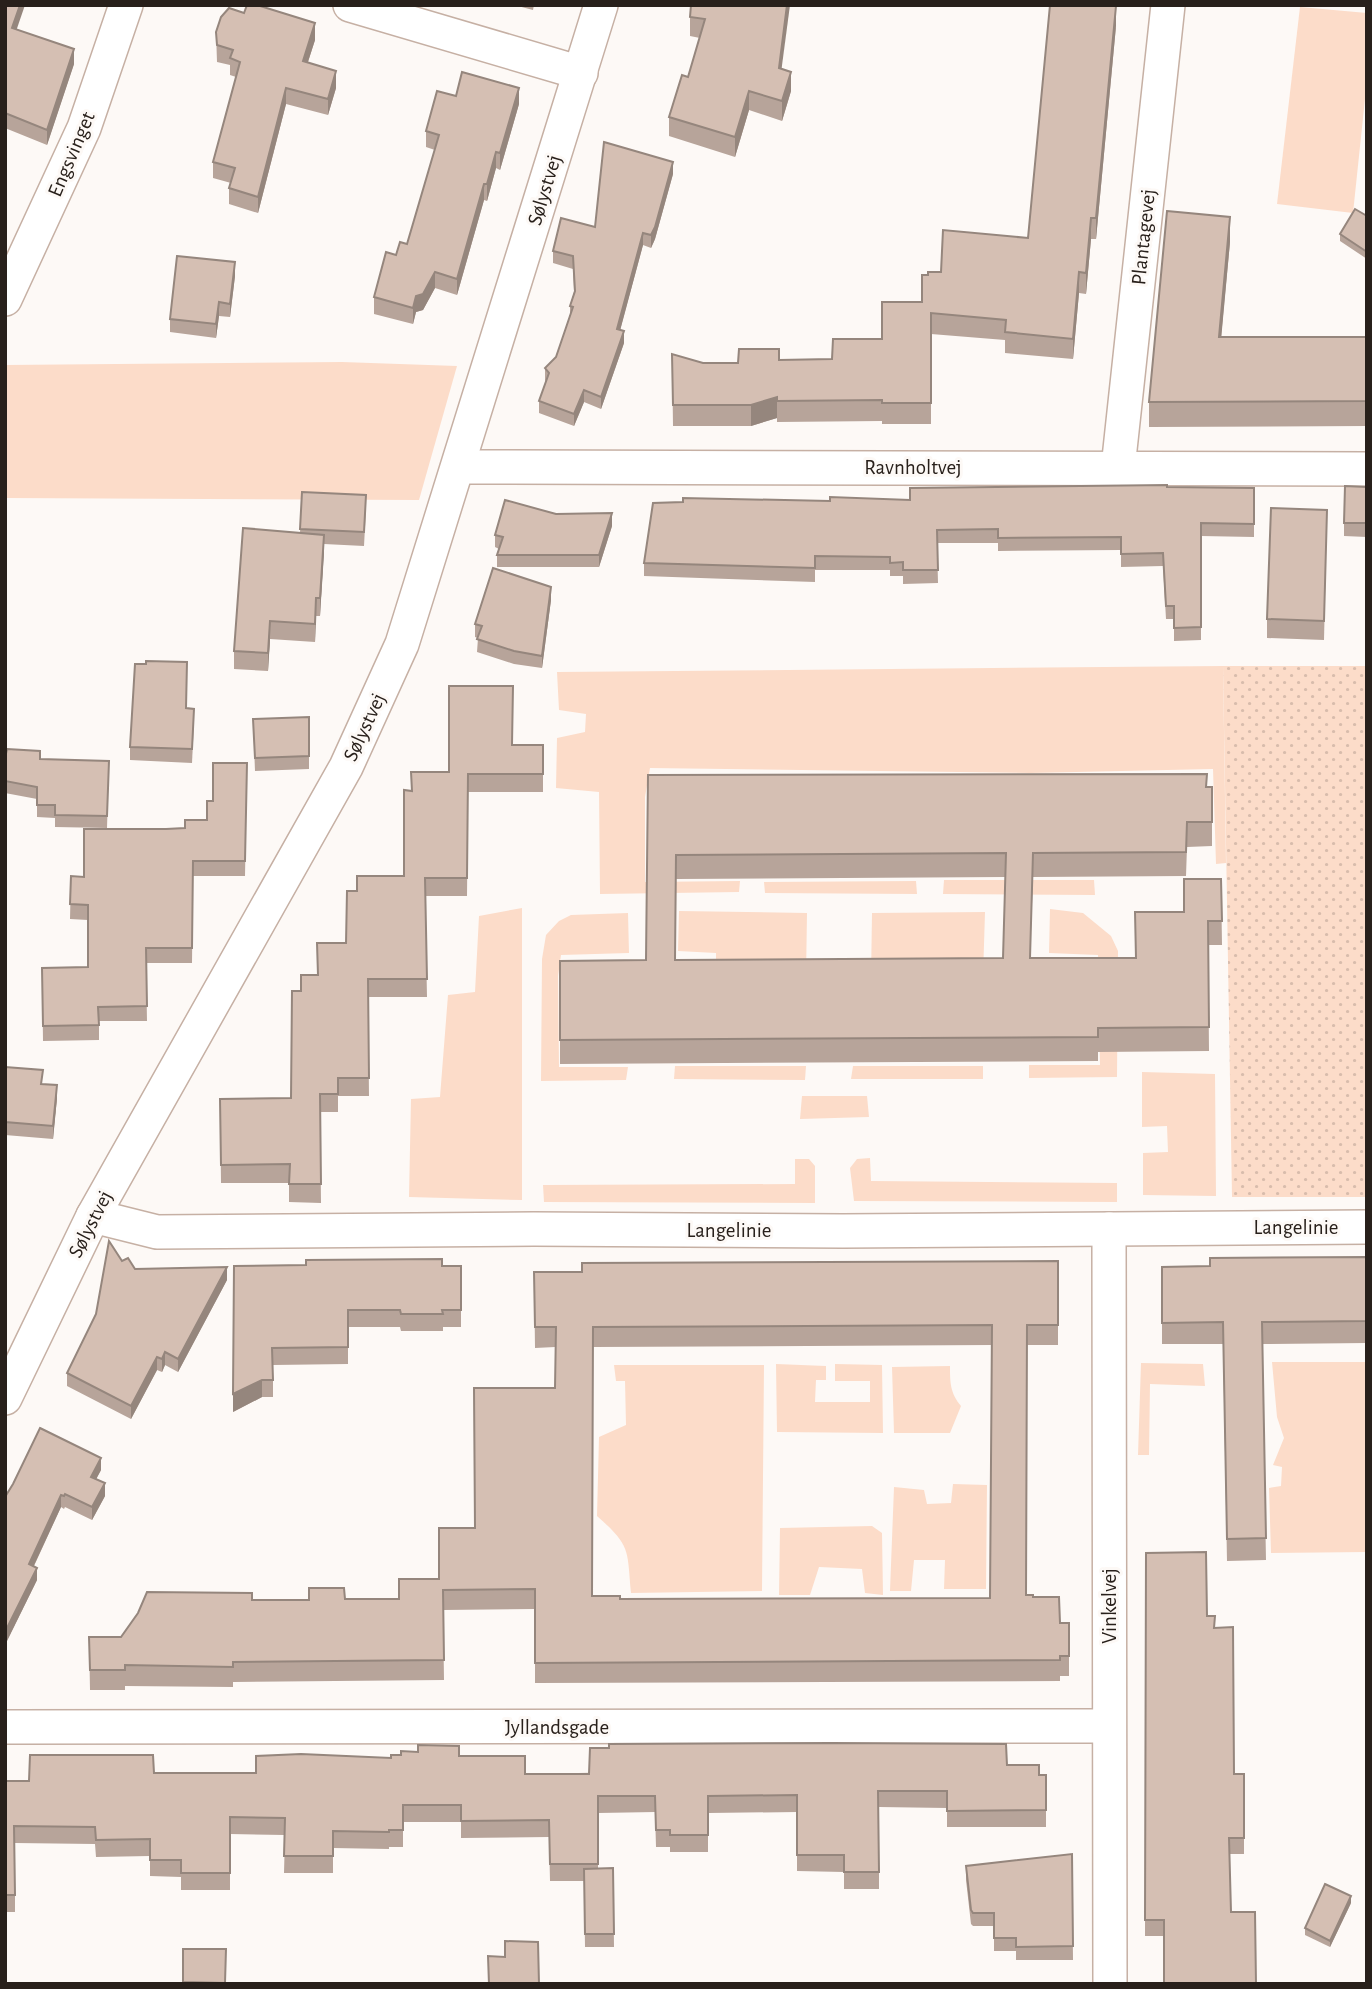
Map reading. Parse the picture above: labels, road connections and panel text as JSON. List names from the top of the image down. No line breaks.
{"streets":{"street":["Engsvinget","Sølystvej","Plantagevej","Ravnholtvej","Langelinie","Vinkelvej","Jyllandsgade"]},"crossings":[["Sølystvej","Ravnholtvej"],["Sølystvej","Langelinie"],["Plantagevej","Ravnholtvej"],["Langelinie","Vinkelvej"],["Vinkelvej","Jyllandsgade"]]}
